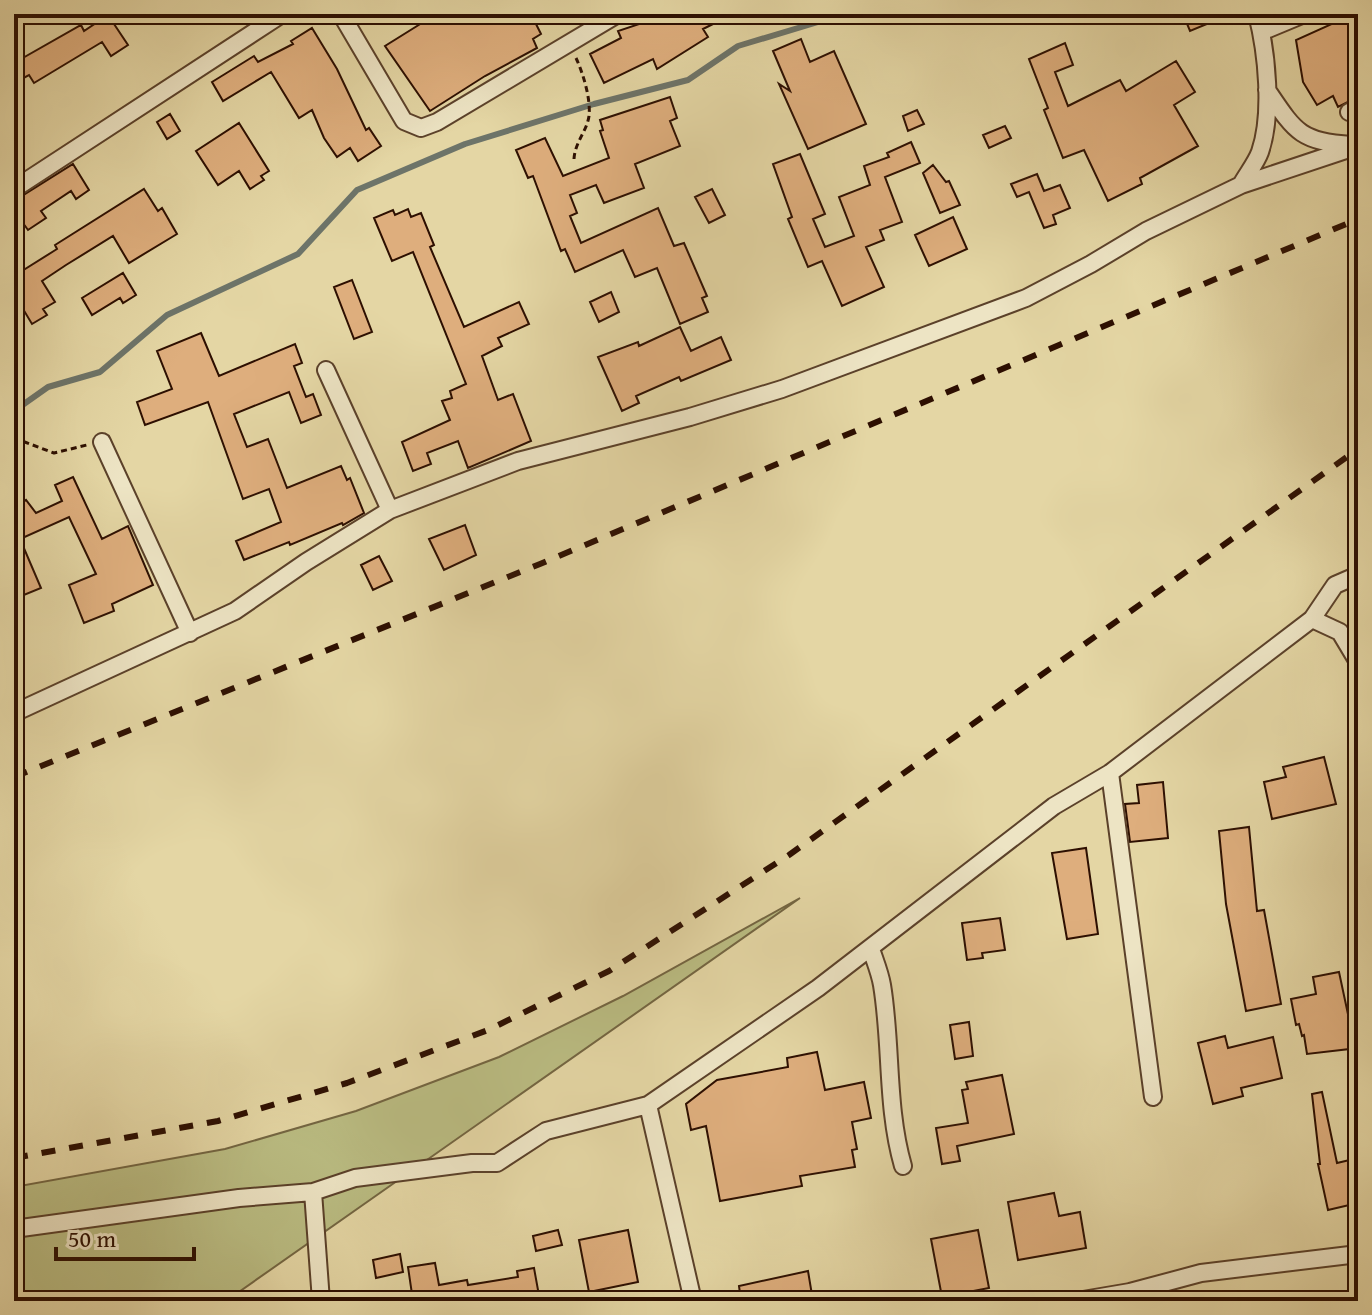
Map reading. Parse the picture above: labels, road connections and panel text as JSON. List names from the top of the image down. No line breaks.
{"scale_bar":"50 m"}
